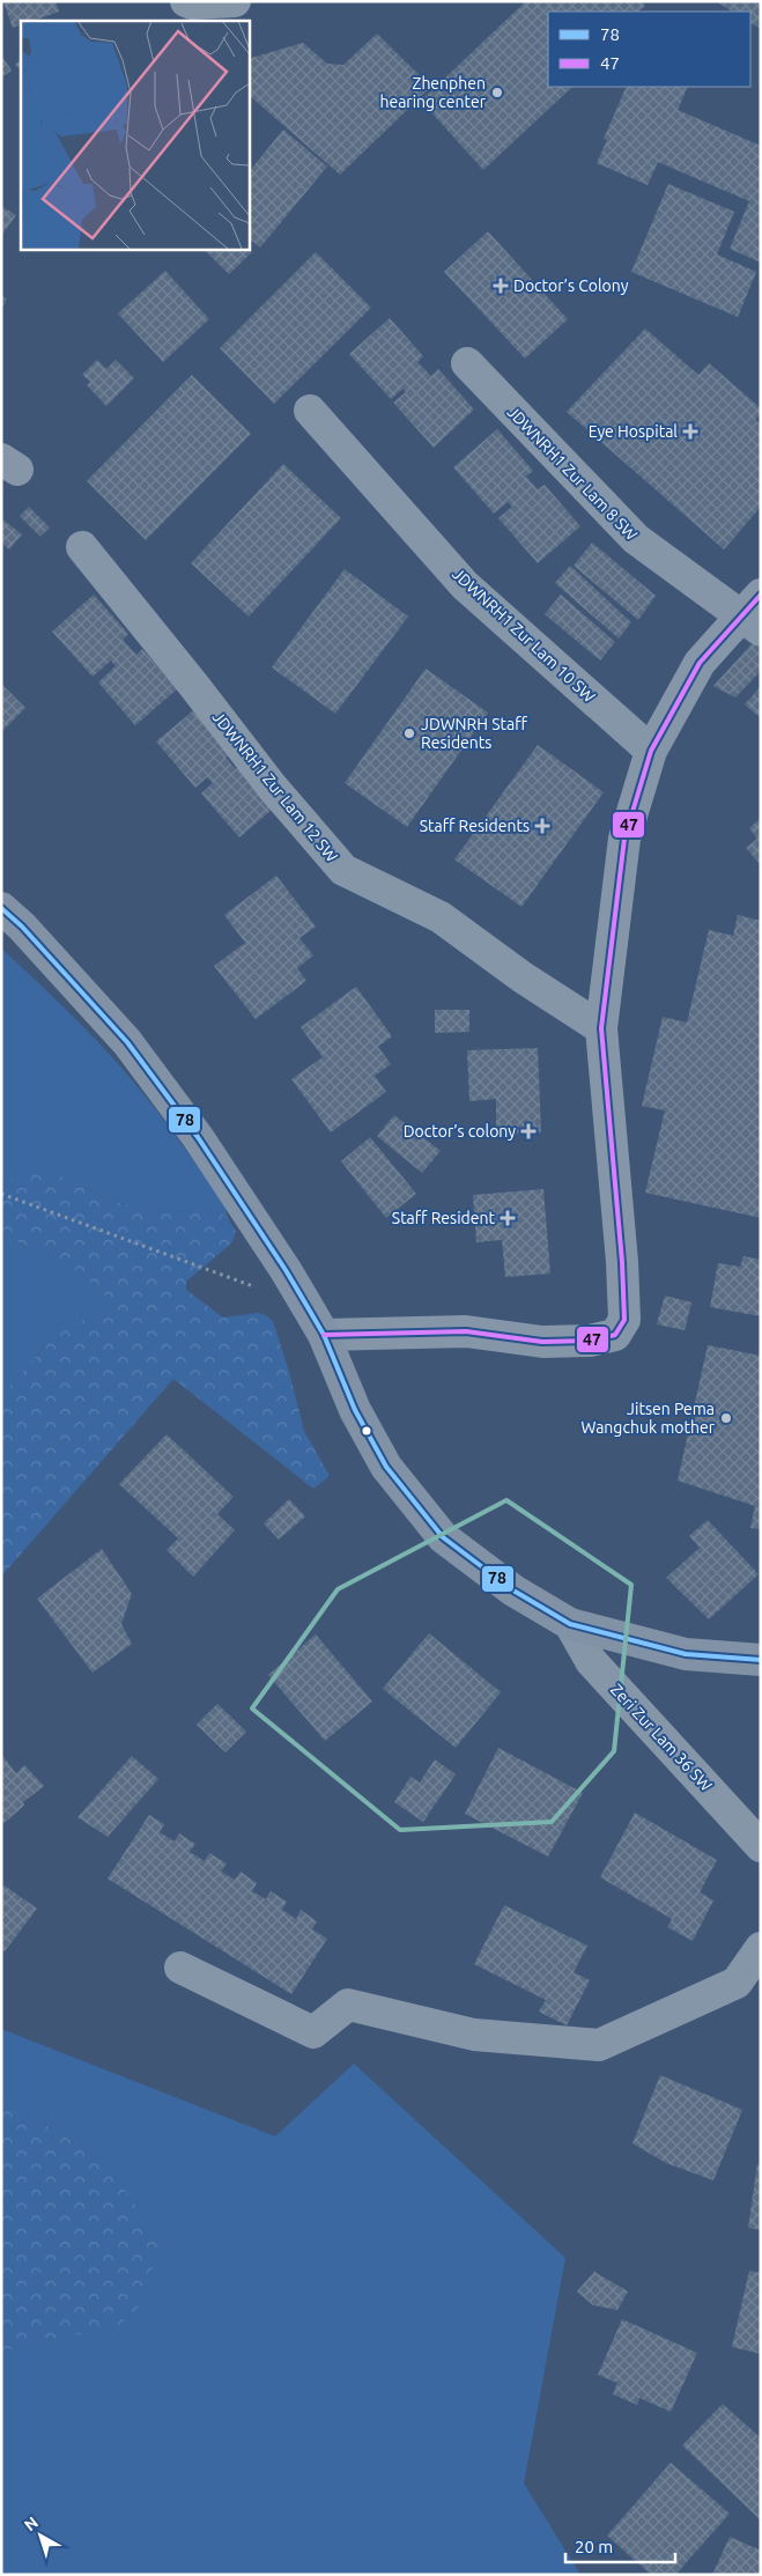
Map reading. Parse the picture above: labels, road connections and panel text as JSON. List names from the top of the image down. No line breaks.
{"streets":{"street":["JDWNRH1 Zur Lam 8 SW","JDWNRH1 Zur Lam 10 SW","JDWNRH1 Zur Lam 12 SW","Zeri Zur Lam 36 SW"]},"places":{"other":["Zhenphen hearing center","JDWNRH Staff Residents","Jitsen Pema Wangchuk mother"],"health":["Doctor’s Colony","Eye Hospital","Staff Residents","Doctor’s colony","Staff Resident"]},"lines":["transit line 47","transit line 78"],"legend":["78","47"],"scale_bar":"20 m","north":"top left"}
